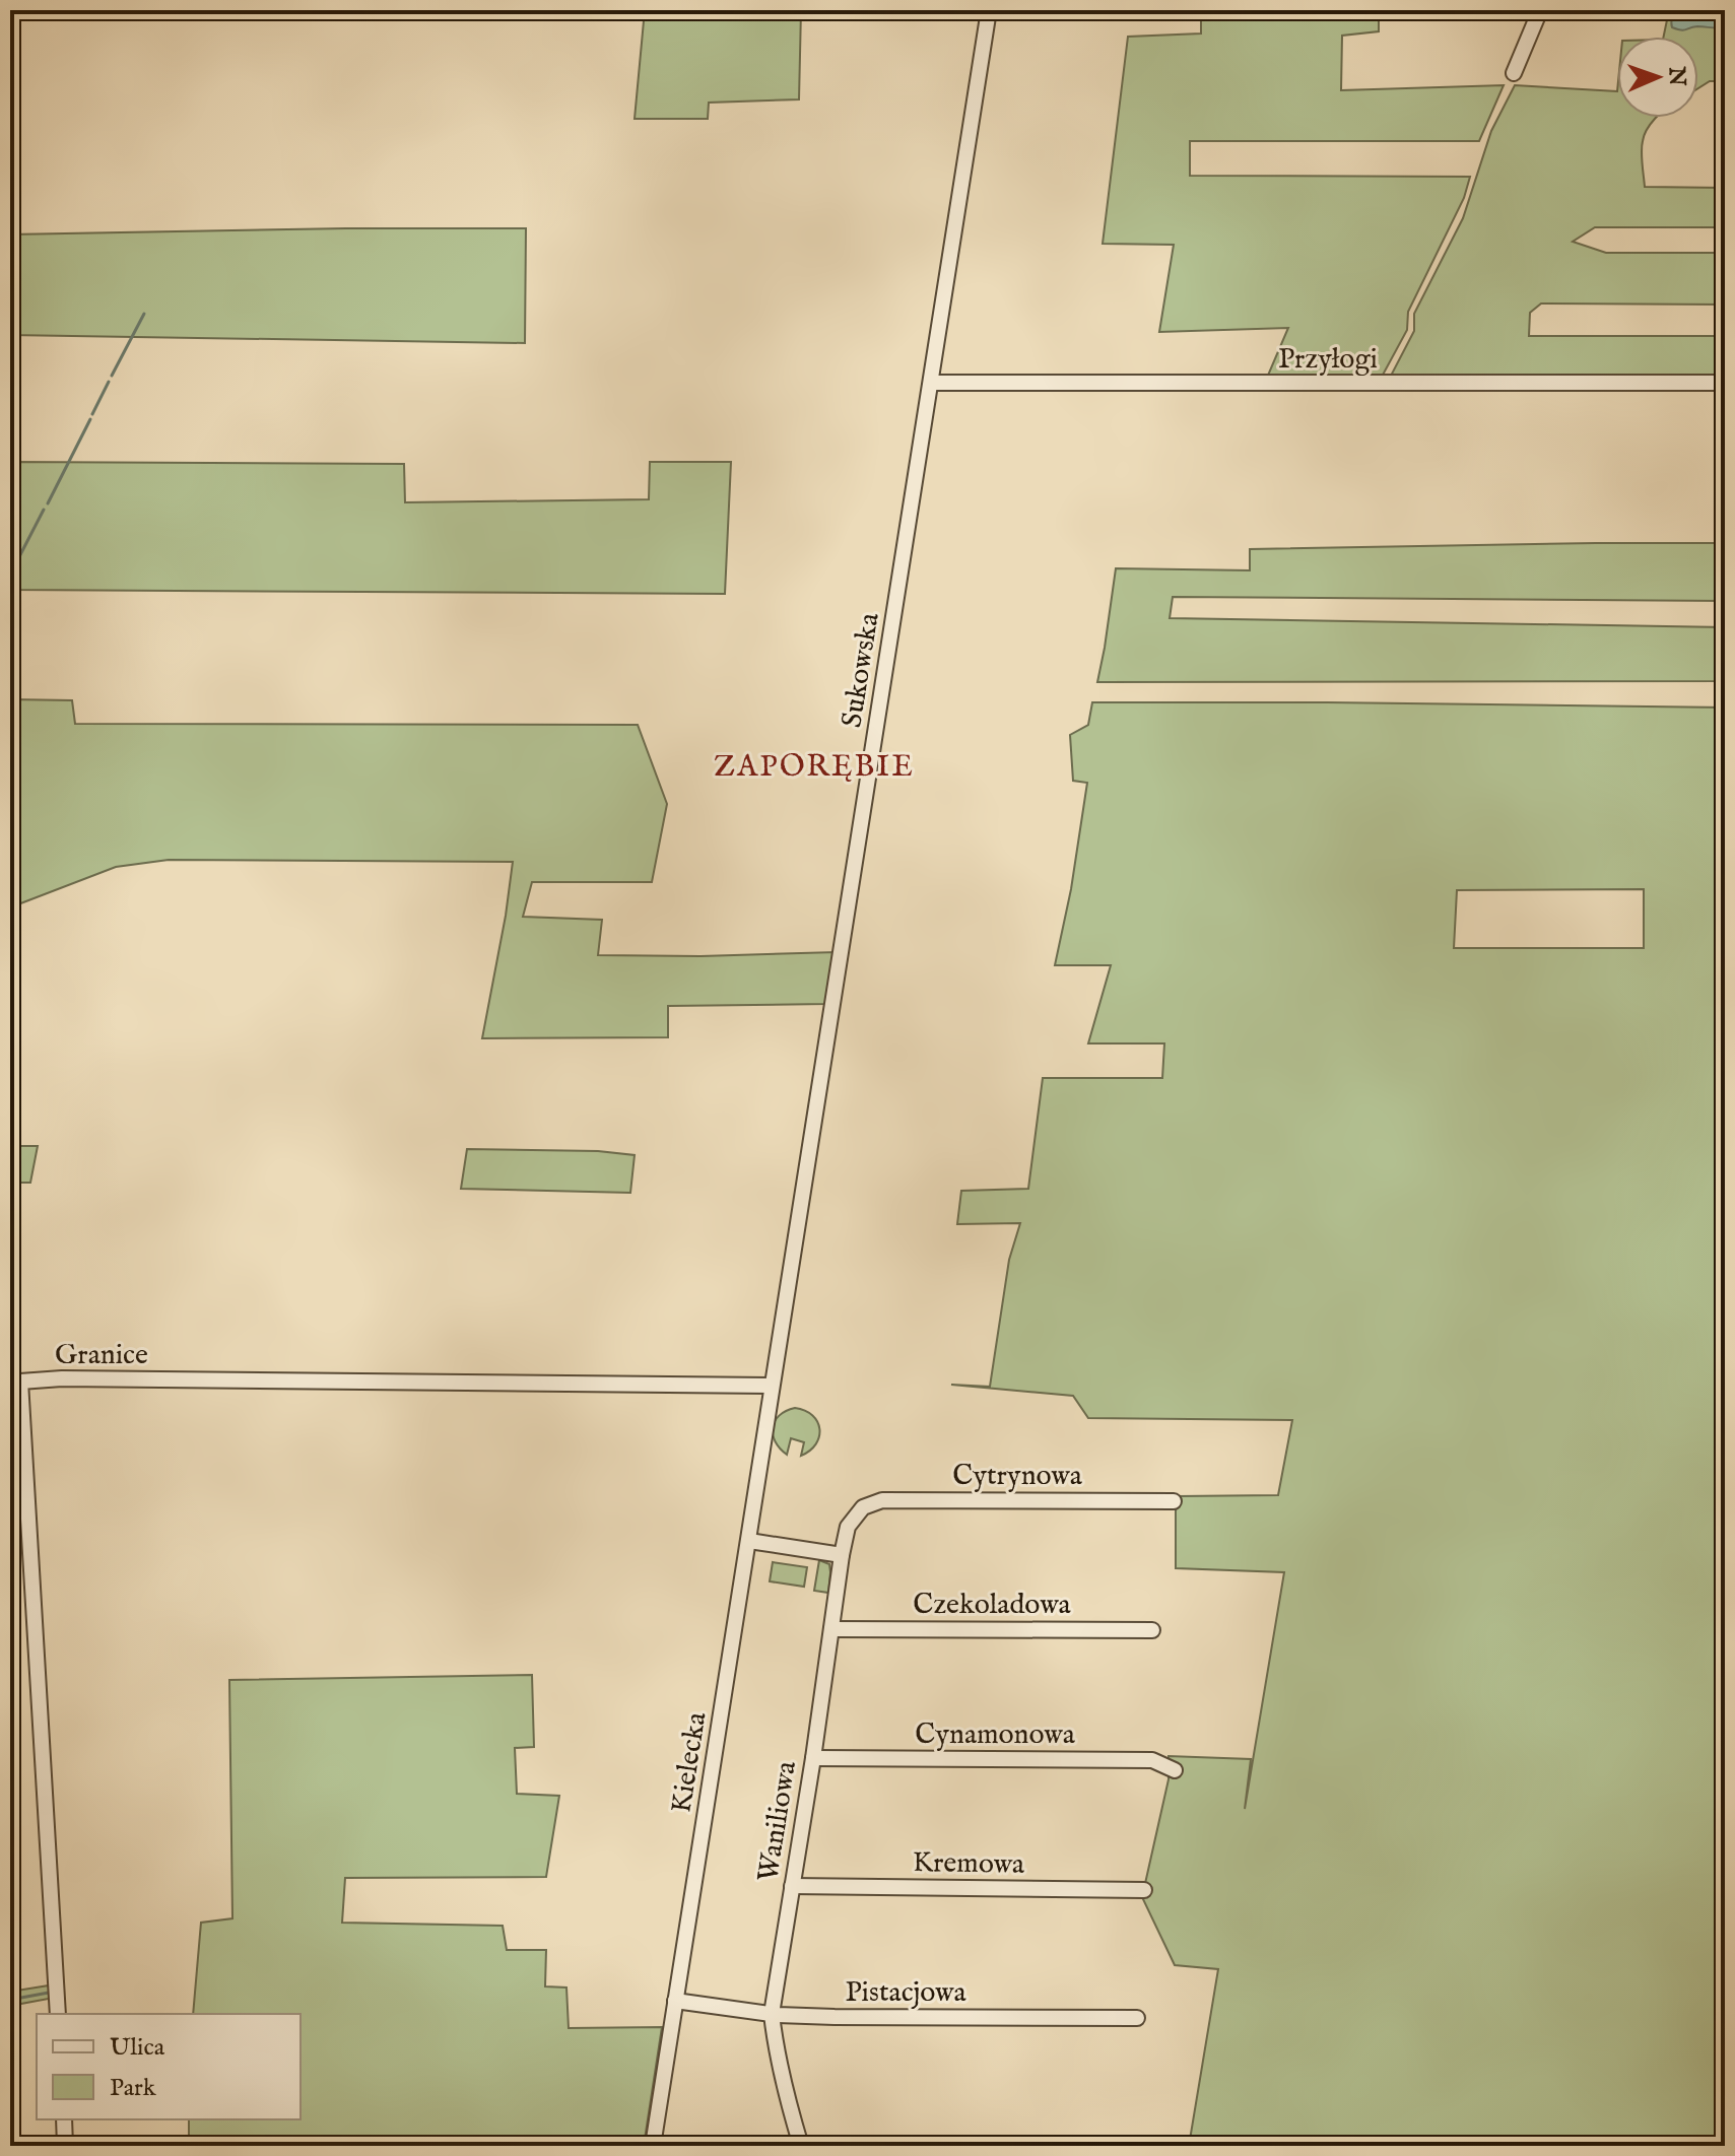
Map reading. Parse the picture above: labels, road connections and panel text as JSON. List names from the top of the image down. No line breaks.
{"streets":{"street":["Przyłogi","Sukowska","Granice","Cytrynowa","Czekoladowa","Cynamonowa","Kielecka","Waniliowa","Kremowa","Pistacjowa"]},"crossings":[["Przyłogi","Sukowska"],["Sukowska","Granice"],["Sukowska","Kielecka"],["Granice","Kielecka"],["Cytrynowa","Waniliowa"],["Czekoladowa","Waniliowa"],["Cynamonowa","Waniliowa"],["Kielecka","Pistacjowa"],["Waniliowa","Kremowa"],["Waniliowa","Pistacjowa"]],"districts":["ZAPORĘBIE"],"legend":["Ulica","Park"],"north":"right"}
